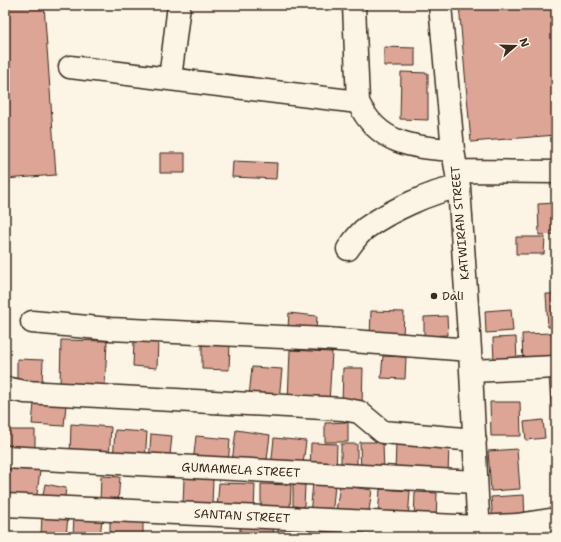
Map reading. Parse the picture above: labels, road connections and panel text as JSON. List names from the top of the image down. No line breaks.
{"streets":{"street":["KATWIRAN STREET","GUMAMELA STREET","SANTAN STREET"]},"crossings":[["KATWIRAN STREET","GUMAMELA STREET"],["KATWIRAN STREET","SANTAN STREET"]],"places":["Dali"],"north":"right"}
